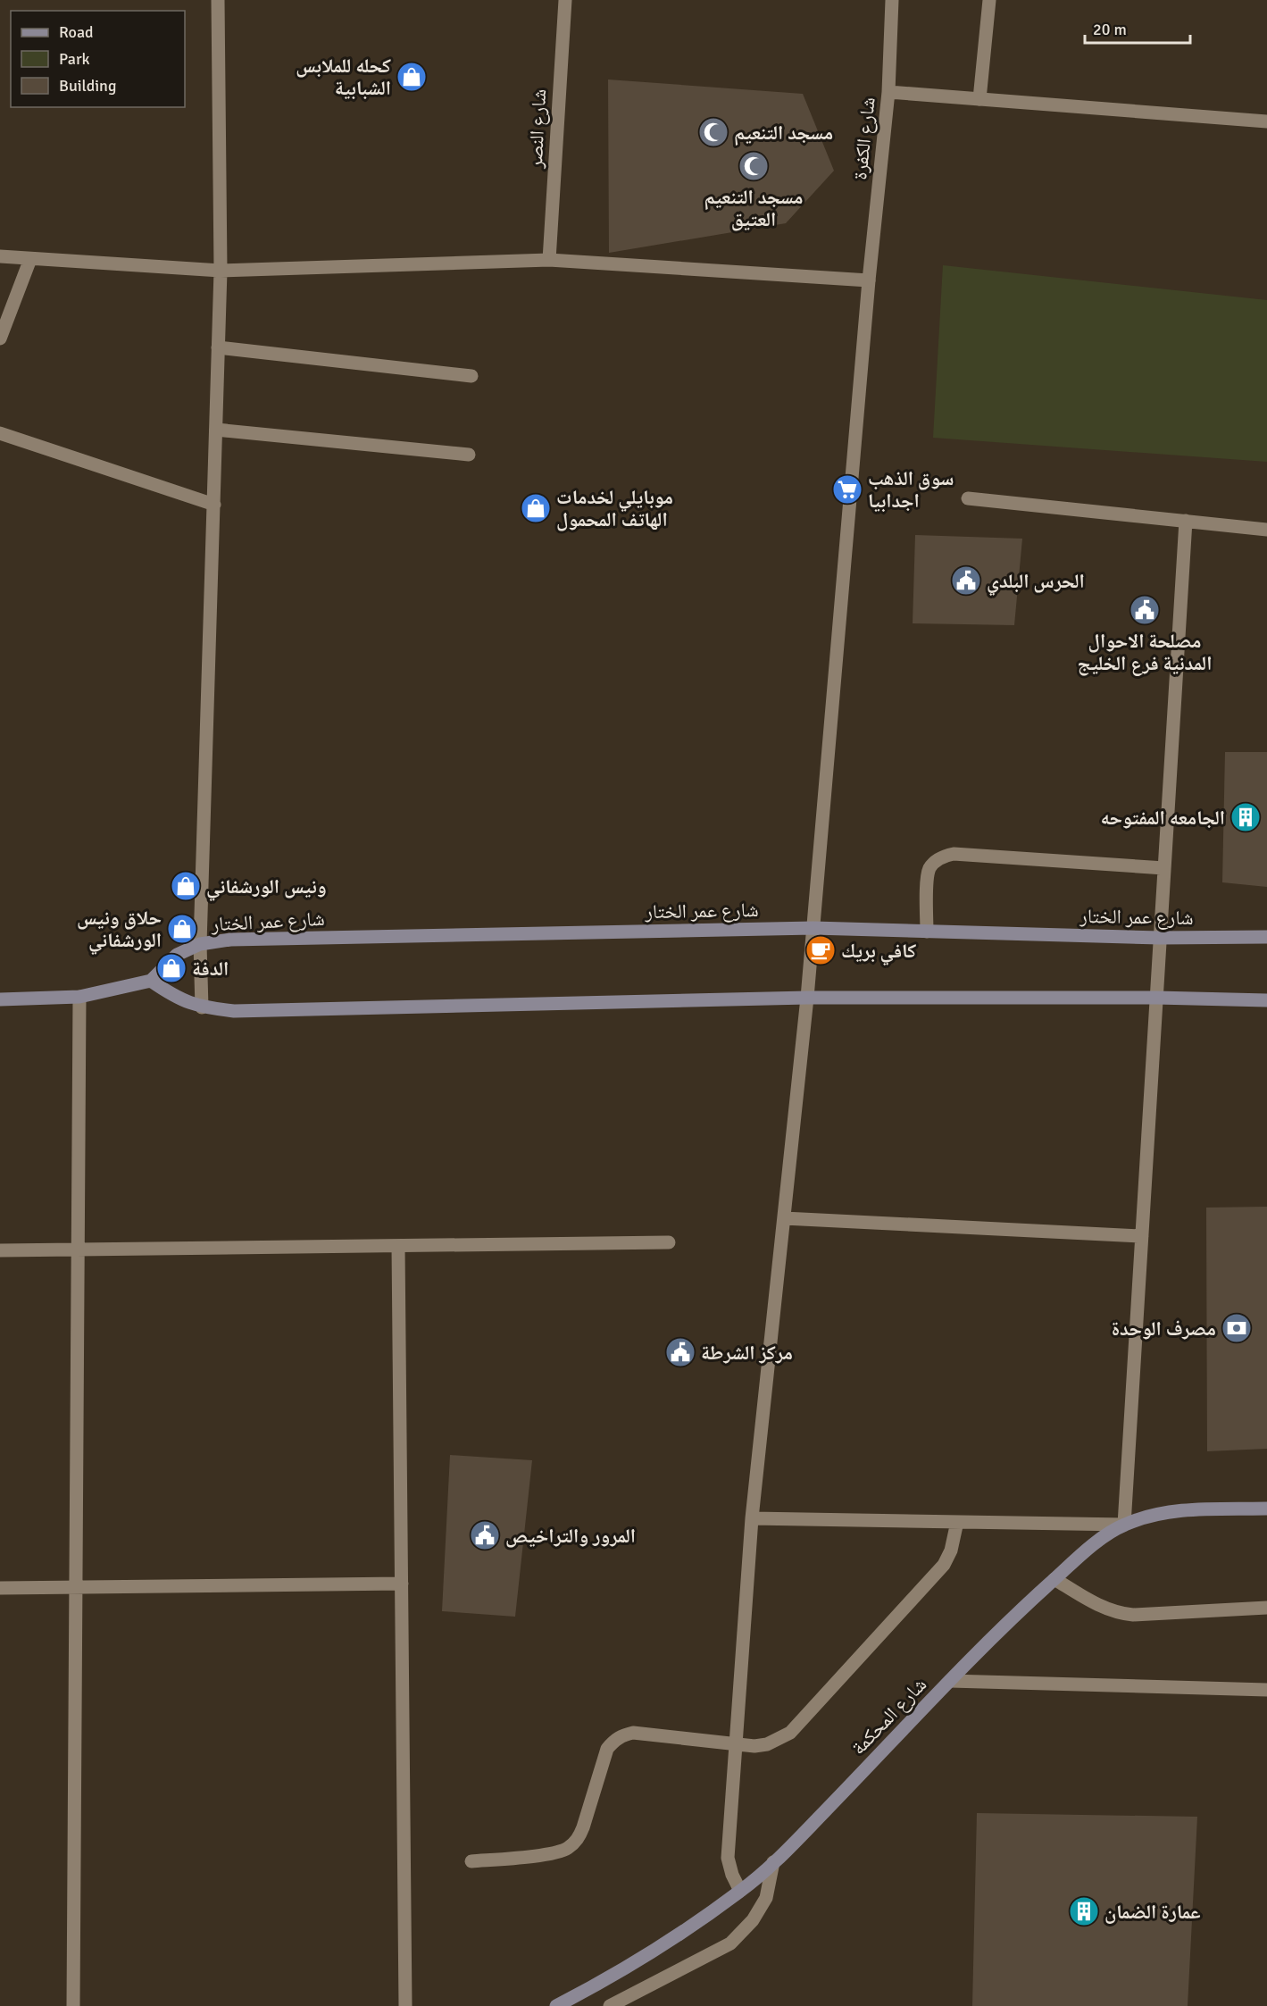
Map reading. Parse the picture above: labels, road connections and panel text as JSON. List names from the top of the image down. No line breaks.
{"streets":{"street":["شارع النصر","شارع الكفرة","شارع عمر الختار","شارع المحكمة"]},"crossings":[["شارع الكفرة","شارع عمر الختار"],["شارع الكفرة","شارع المحكمة"]],"places":{"shop":["كحله للملابس الشبابية","موبايلي لخدمات الهاتف المحمول","ونيس الورشفاني","حلاق ونيس الورشفاني","الدفة"],"mosque":["مسجد التنعيم","مسجد التنعيم العتيق"],"supermarket":["سوق الذهب اجدابيا"],"public building":["الحرس البلدي","مصلحة الاحوال المدنية فرع الخليج","مركز الشرطة","المرور والتراخيص"],"building":["الجامعه المفتوحه","عمارة الضمان"],"cafe":["كافي بريك"],"bank":["مصرف الوحدة"]},"legend":["Road","Park","Building"],"scale_bar":"20 m"}
